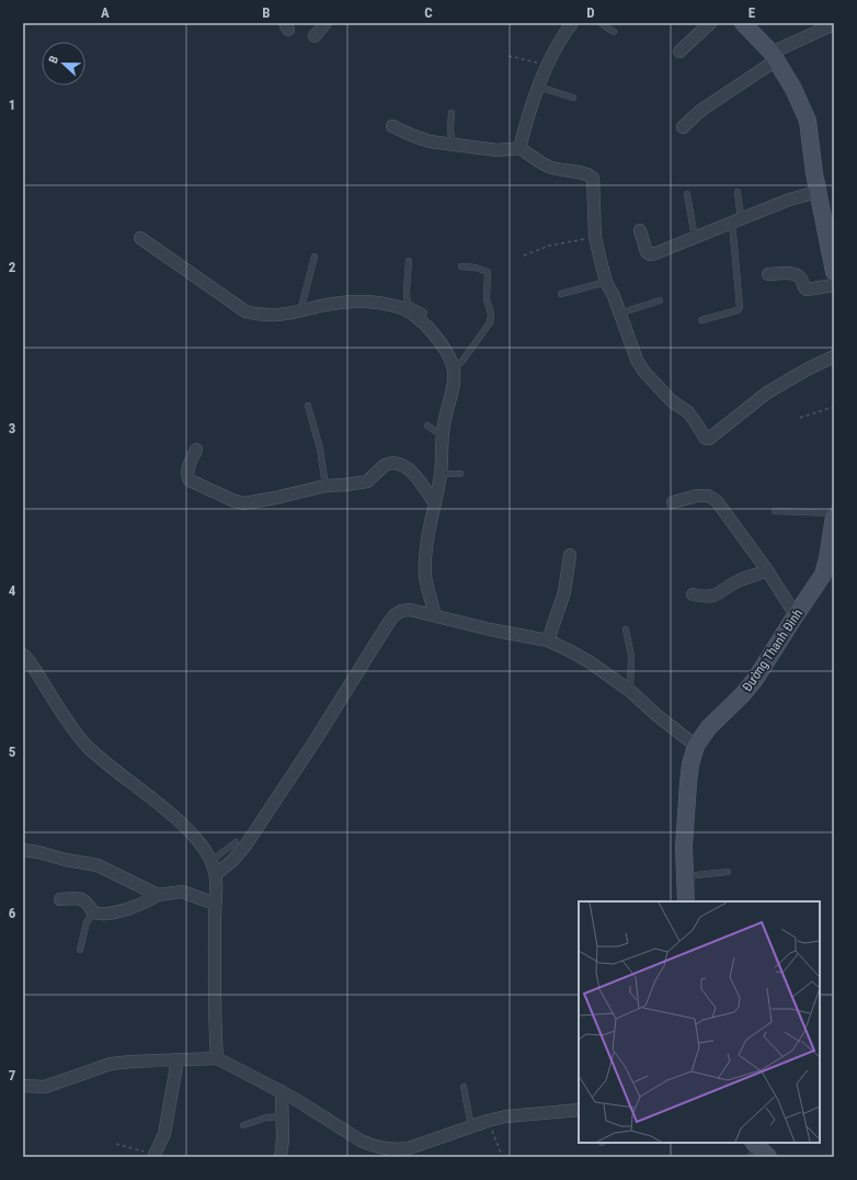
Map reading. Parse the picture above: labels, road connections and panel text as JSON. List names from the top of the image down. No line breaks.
{"streets":{"street":["Đường Thanh Đình"]},"north":"left","grid":{"columns":["A","B","C","D","E"],"rows":["1","2","3","4","5","6","7"]}}
